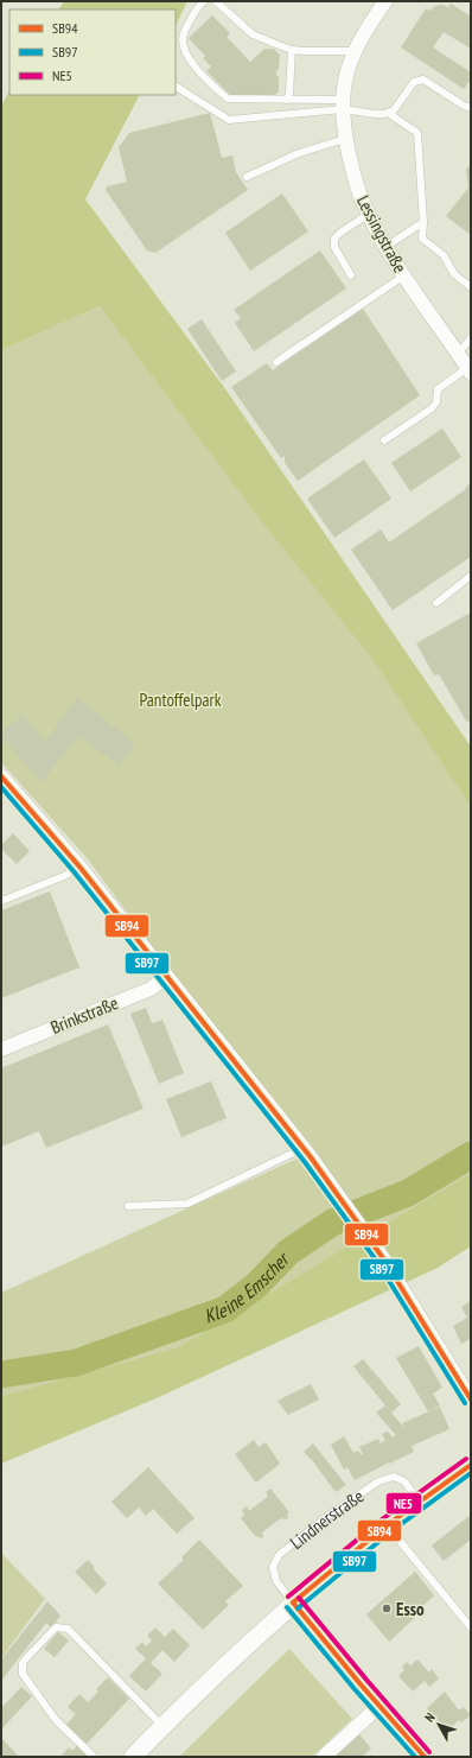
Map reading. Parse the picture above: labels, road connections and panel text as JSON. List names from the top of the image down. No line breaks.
{"streets":{"street":["Lessingstraße","Brinkstraße"],"lane":["Lindnerstraße"]},"water":["Kleine Emscher"],"parks":["Pantoffelpark"],"places":["Esso"],"lines":["transit line SB94","transit line SB97","transit line NE5"],"legend":["SB94","SB97","NE5"],"north":"top left"}
